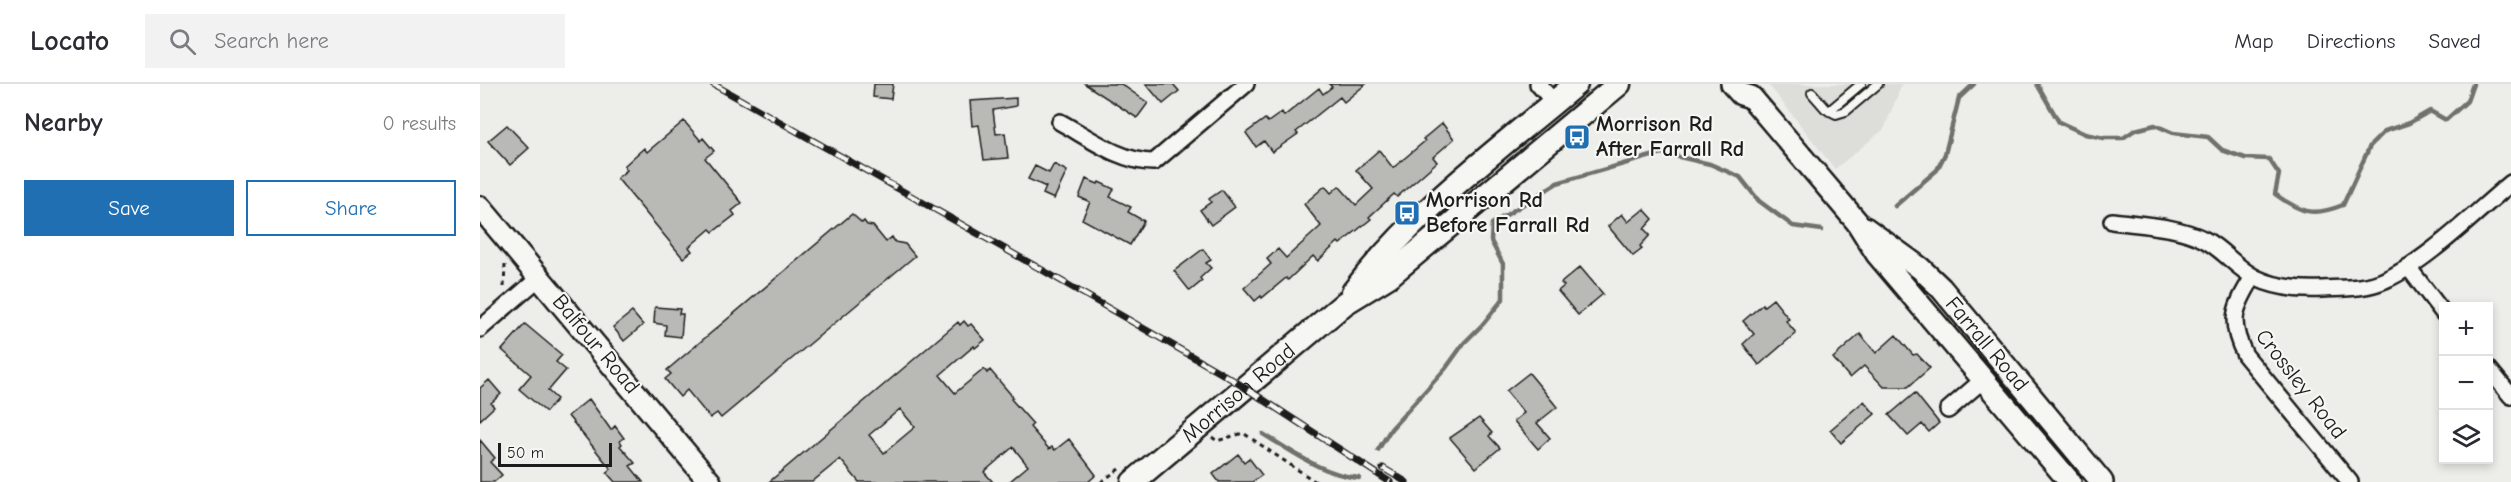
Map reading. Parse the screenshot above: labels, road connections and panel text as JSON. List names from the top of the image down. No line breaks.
{"streets":{"main road":["Balfour Road","Farrall Road","Morrison Road"],"street":["Crossley Road"]},"places":{"bus stop":["Morrison Rd After Farrall Rd","Morrison Rd Before Farrall Rd"]},"scale_bar":"50 m","page":{"header":"Locato","search":"Search here","nav":["Map","Directions","Saved"],"heading":["Nearby","0 results"],"buttons":["Save","Share"],"map_buttons":["+","−"],"scale":"50 m"}}
